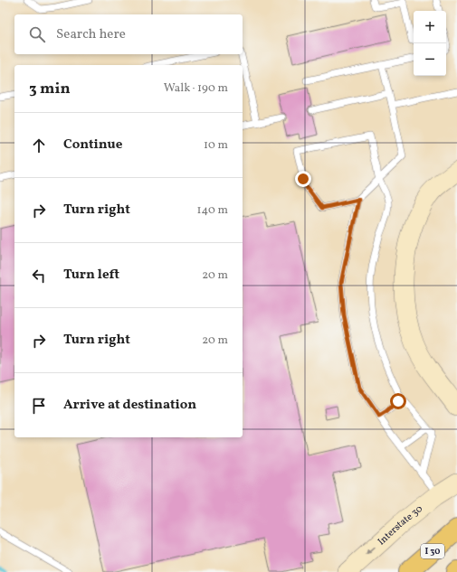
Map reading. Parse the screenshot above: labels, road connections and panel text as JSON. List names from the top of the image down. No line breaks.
{"streets":{"highway":["I 30"],"main road":["Interstate 30"]},"one_way":["Interstate 30"],"page":{"map_buttons":["+","−"],"search":"Search here","heading":["3 min","Walk · 190 m"],"list":[["Continue","10 m"],["Turn right","140 m"],["Turn left","20 m"],["Turn right","20 m"],"Arrive at destination"]}}
